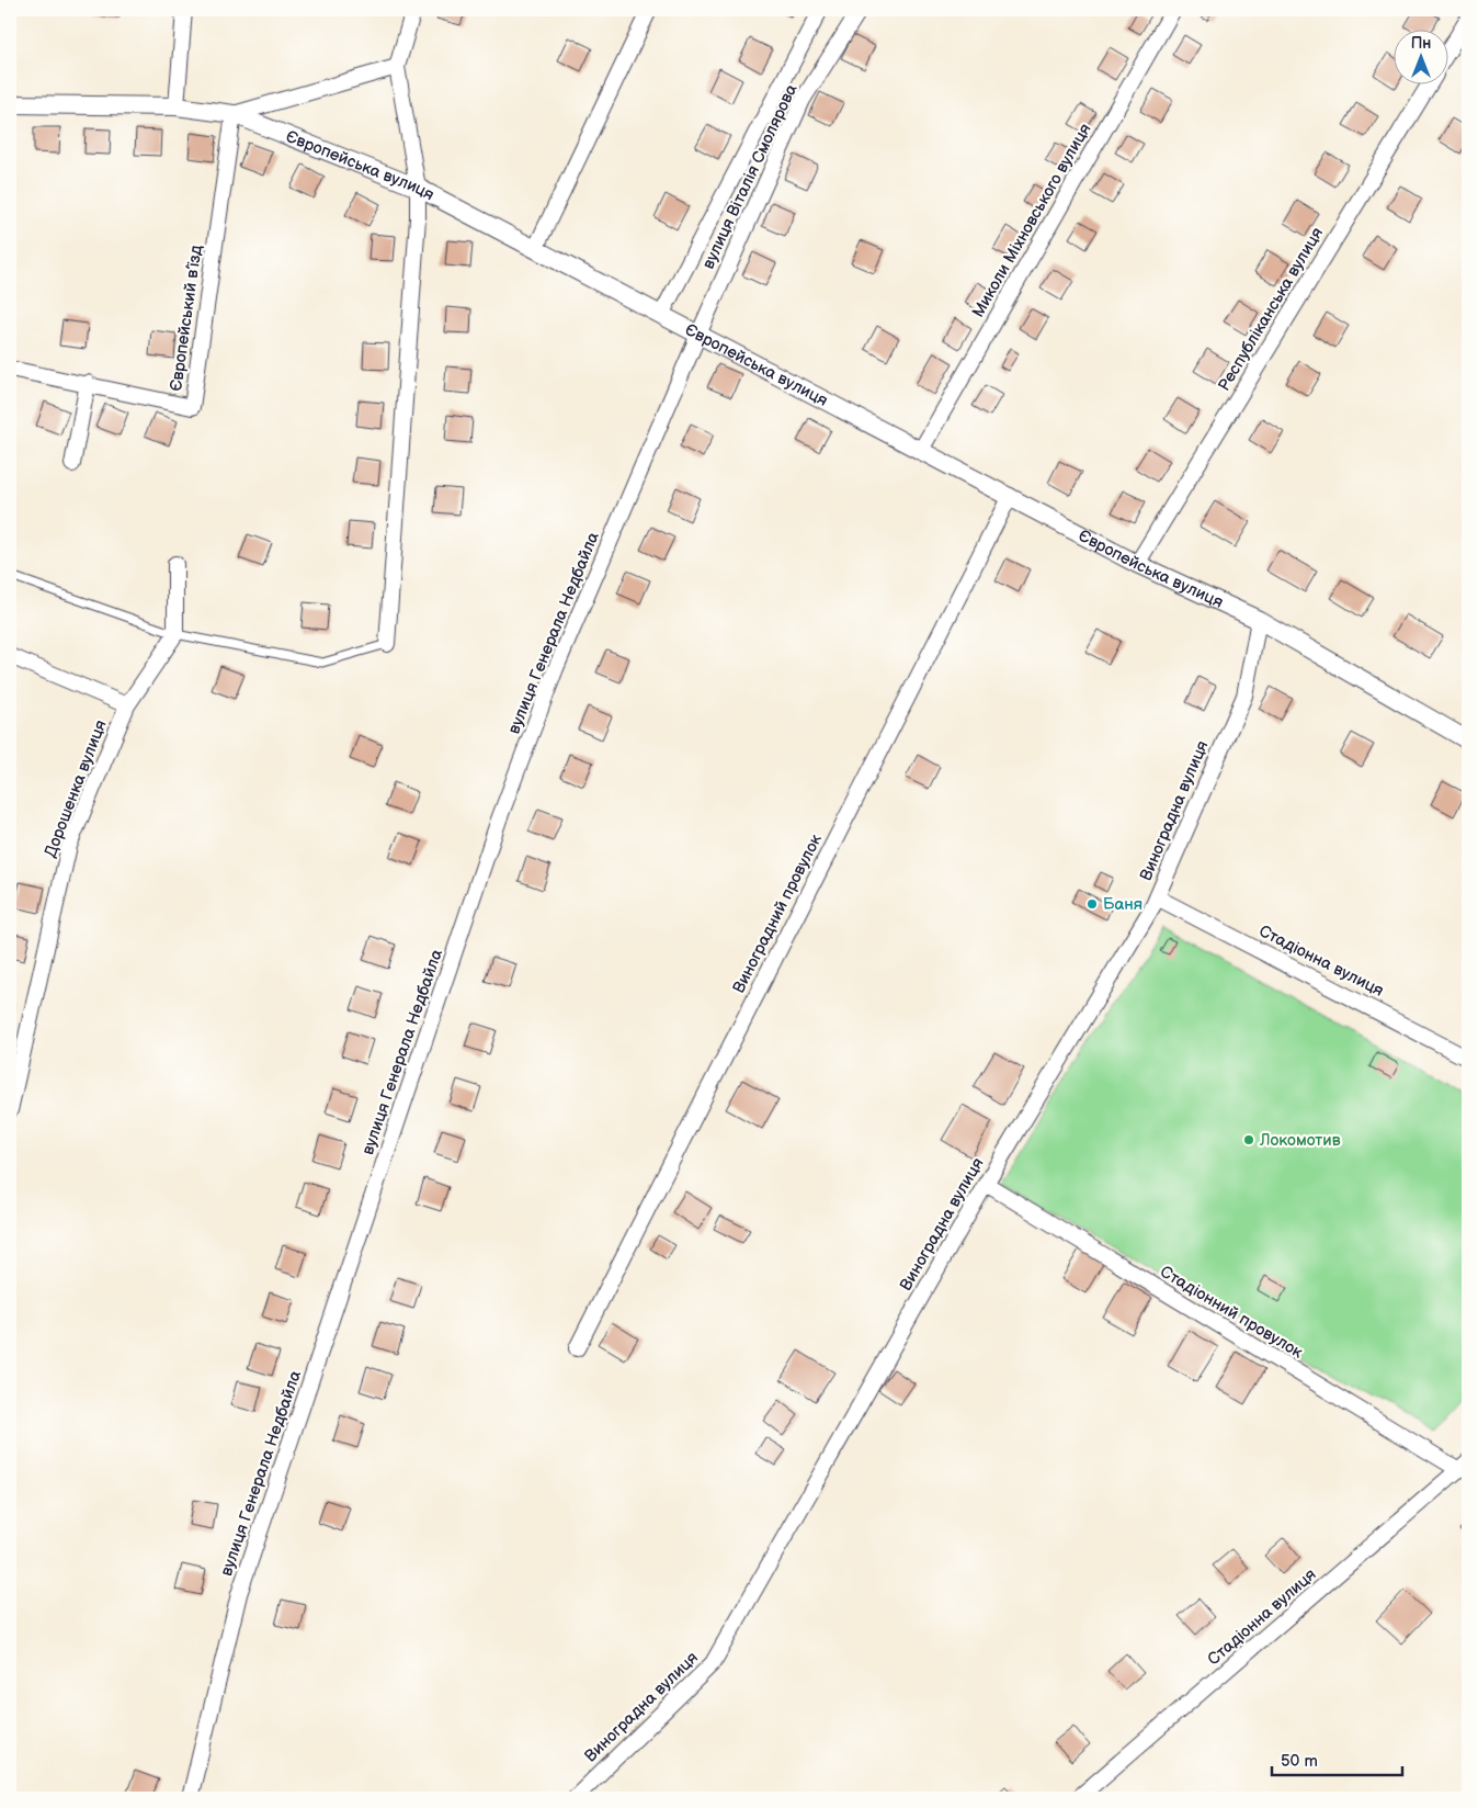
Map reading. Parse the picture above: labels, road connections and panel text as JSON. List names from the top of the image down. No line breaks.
{"streets":{"street":["Європейська вулиця","вулиця Віталія Смолярова","Миколи Міхновського вулиця","Республіканська вулиця","Європейський в’їзд","вулиця Генерала Недбайла","Дорошенка вулиця","Виноградна вулиця","Виноградний провулок","Стадіонна вулиця","Стадіонний провулок"]},"crossings":[["Європейська вулиця","вулиця Віталія Смолярова"],["Європейська вулиця","Миколи Міхновського вулиця"],["Європейська вулиця","Республіканська вулиця"],["Європейська вулиця","Європейський в’їзд"],["Європейська вулиця","вулиця Генерала Недбайла"],["Європейська вулиця","Виноградна вулиця"],["Європейська вулиця","Виноградний провулок"],["вулиця Віталія Смолярова","вулиця Генерала Недбайла"],["Виноградна вулиця","Стадіонна вулиця"],["Виноградна вулиця","Стадіонний провулок"],["Стадіонна вулиця","Стадіонний провулок"]],"places":["Баня","Локомотив"],"scale_bar":"50 m","north":"top"}
